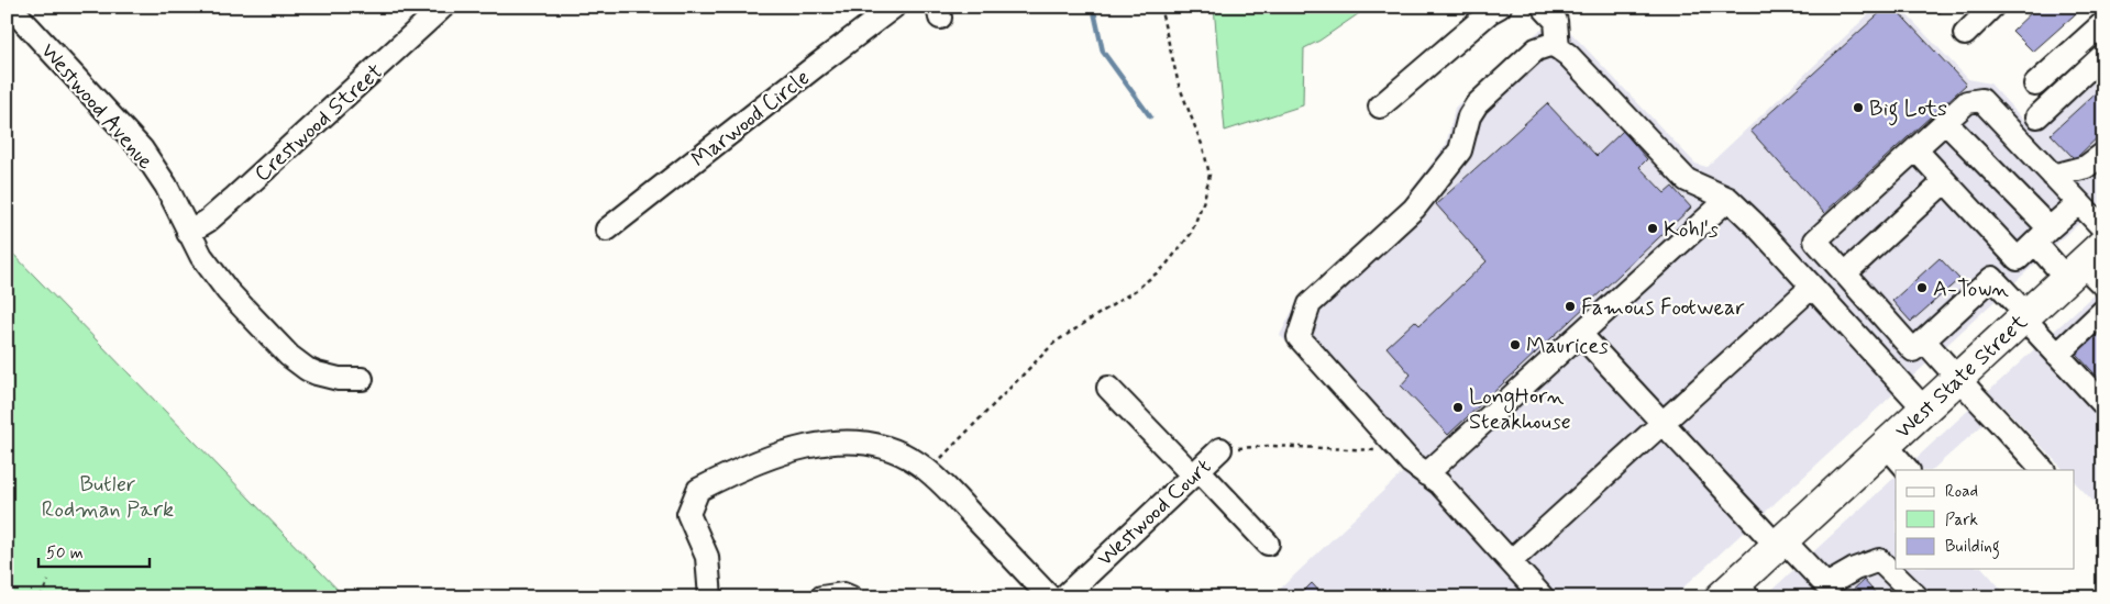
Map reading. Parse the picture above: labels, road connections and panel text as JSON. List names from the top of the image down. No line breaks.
{"streets":{"highway":["West State Street"],"street":["Westwood Avenue","Marwood Circle","Crestwood Street","Westwood Court"]},"crossings":[["Westwood Avenue","Crestwood Street"]],"parks":["Butler Rodman Park"],"places":["Big Lots","Kohl's","A-Town","Famous Footwear","Maurices","LongHorn Steakhouse"],"legend":["Road","Park","Building"],"scale_bar":"50 m"}
